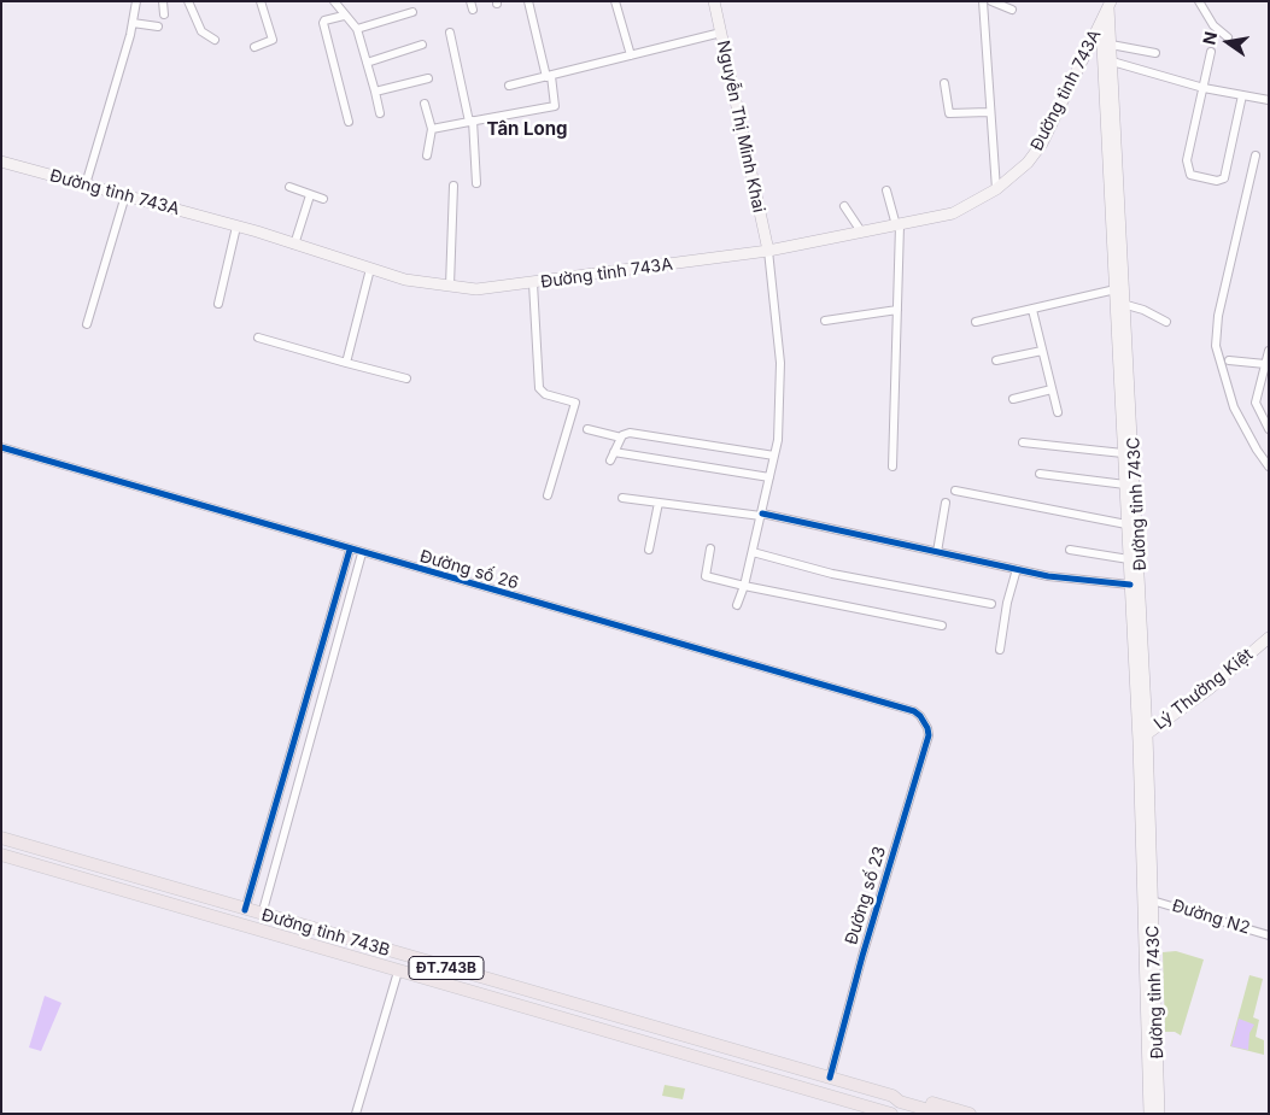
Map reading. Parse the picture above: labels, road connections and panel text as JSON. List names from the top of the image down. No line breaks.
{"streets":{"main road":["Đường tỉnh 743A","Nguyễn Thị Minh Khai","Đường tỉnh 743C","Lý Thường Kiệt","Đường tỉnh 743B","ĐT.743B"],"street":["Đường số 26","Đường số 23","Đường N2"]},"crossings":[["Đường tỉnh 743A","Nguyễn Thị Minh Khai"],["Đường tỉnh 743A","Đường tỉnh 743C"],["Đường tỉnh 743C","Lý Thường Kiệt"],["Đường tỉnh 743C","Đường N2"],["Đường số 26","Đường số 23"],["Đường số 23","Đường tỉnh 743B"],["Đường tỉnh 743B","ĐT.743B"]],"districts":["Tân Long"],"north":"left"}
